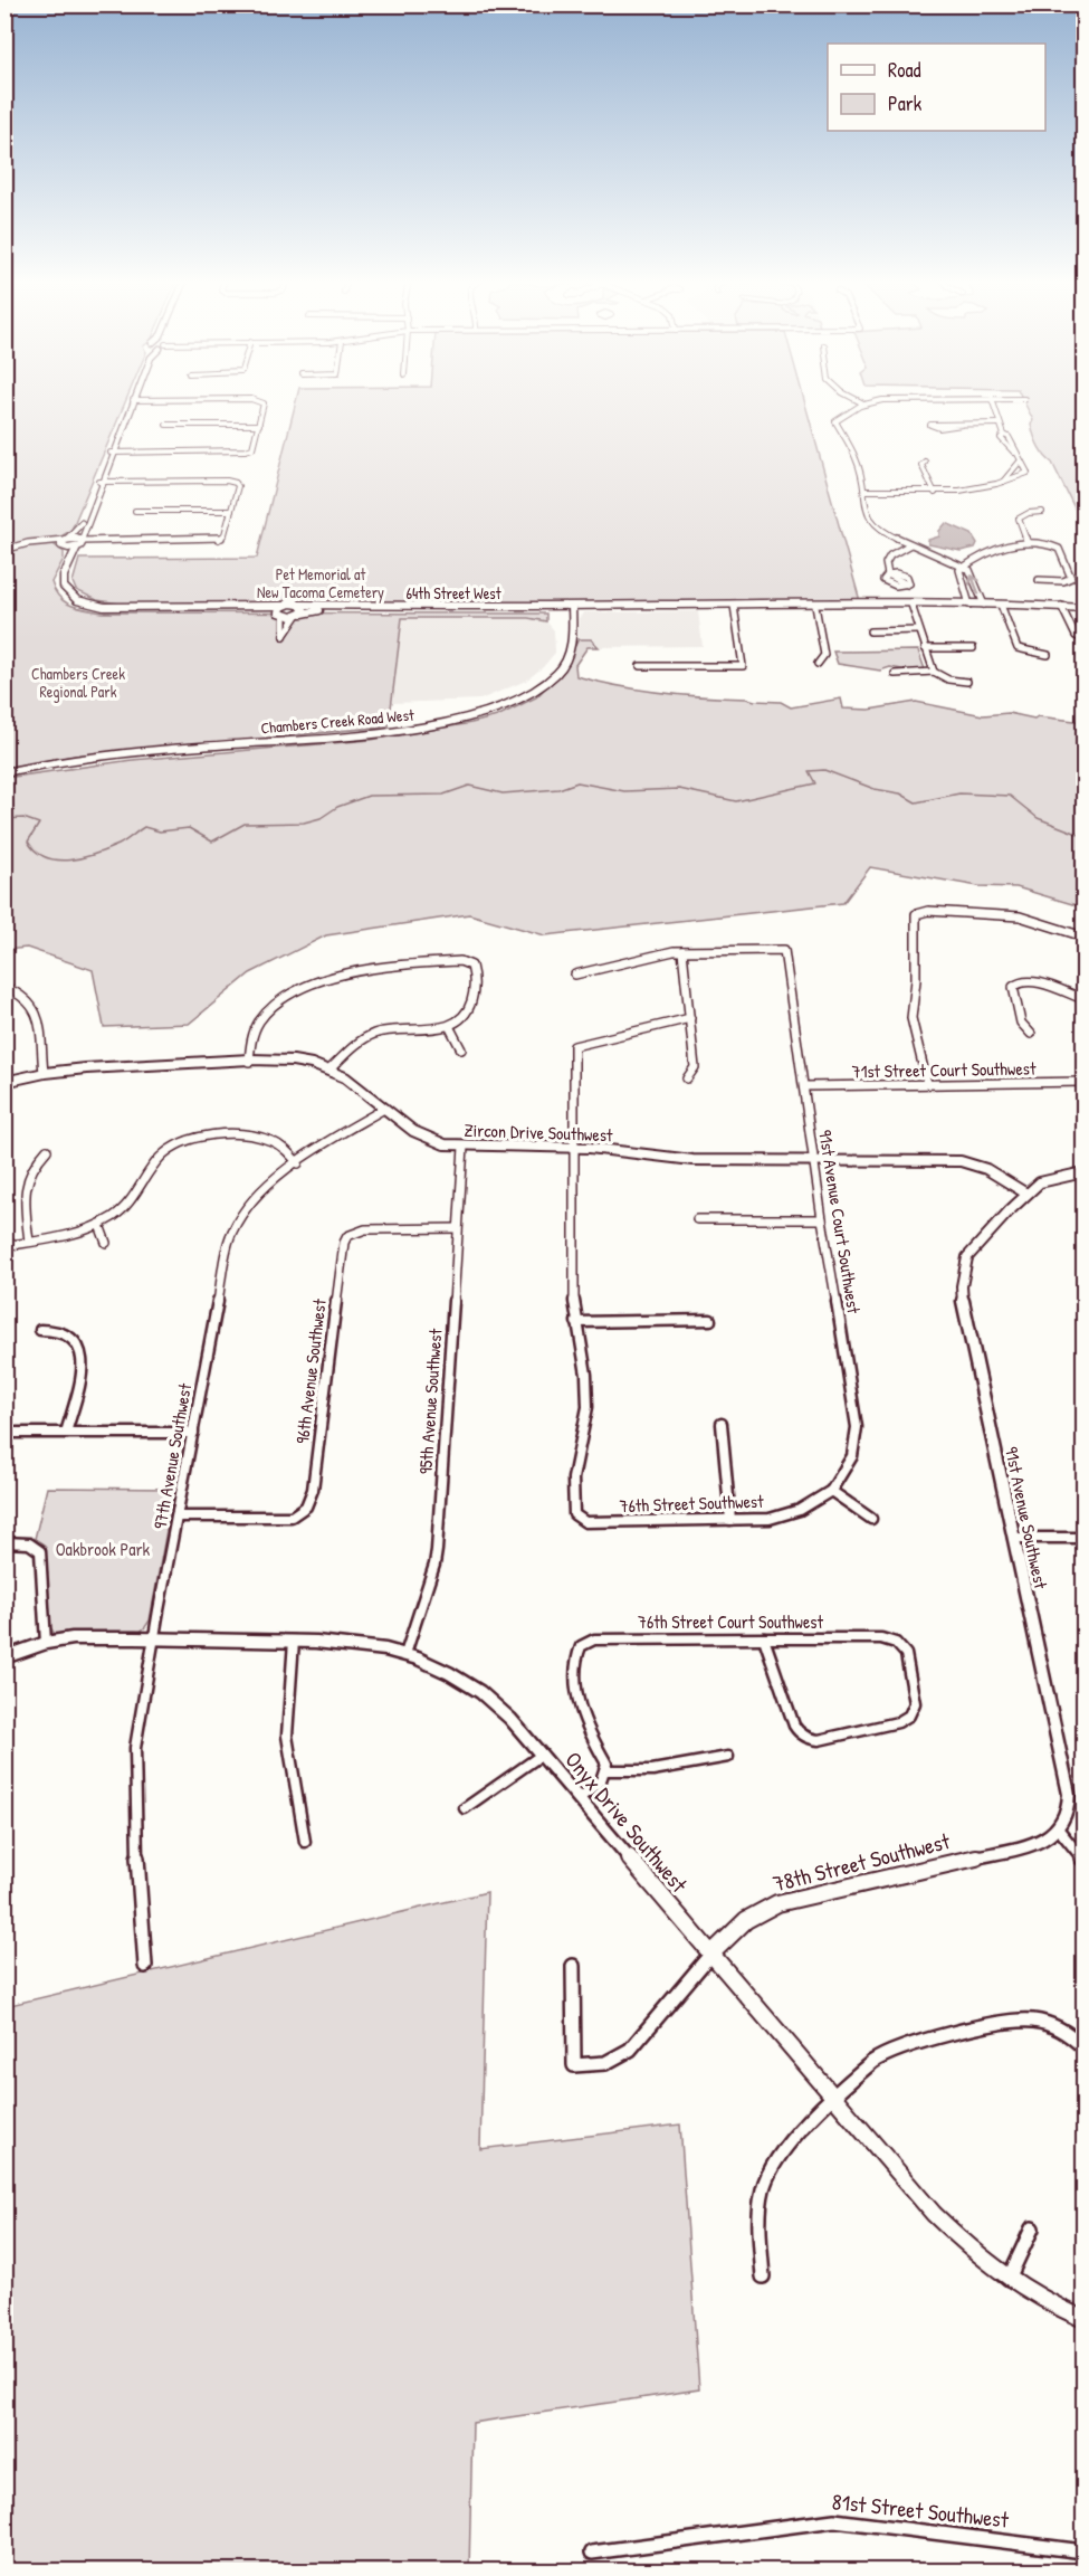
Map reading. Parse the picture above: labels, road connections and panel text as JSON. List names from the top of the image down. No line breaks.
{"streets":{"street":["64th Street West","Chambers Creek Road West","71st Street Court Southwest","Zircon Drive Southwest","91st Avenue Court Southwest","96th Avenue Southwest","95th Avenue Southwest","97th Avenue Southwest","76th Street Southwest","91st Avenue Southwest","76th Street Court Southwest","Onyx Drive Southwest","78th Street Southwest","81st Street Southwest"]},"crossings":[["64th Street West","Chambers Creek Road West"],["71st Street Court Southwest","91st Avenue Court Southwest"],["Zircon Drive Southwest","91st Avenue Court Southwest"],["Zircon Drive Southwest","95th Avenue Southwest"],["Zircon Drive Southwest","97th Avenue Southwest"],["Zircon Drive Southwest","91st Avenue Southwest"],["91st Avenue Court Southwest","76th Street Southwest"],["96th Avenue Southwest","95th Avenue Southwest"],["96th Avenue Southwest","97th Avenue Southwest"],["95th Avenue Southwest","Onyx Drive Southwest"],["97th Avenue Southwest","Onyx Drive Southwest"],["91st Avenue Southwest","78th Street Southwest"],["Onyx Drive Southwest","78th Street Southwest"]],"parks":["Pet Memorial at New Tacoma Cemetery","Chambers Creek Regional Park","Oakbrook Park"],"legend":["Road","Park"]}
